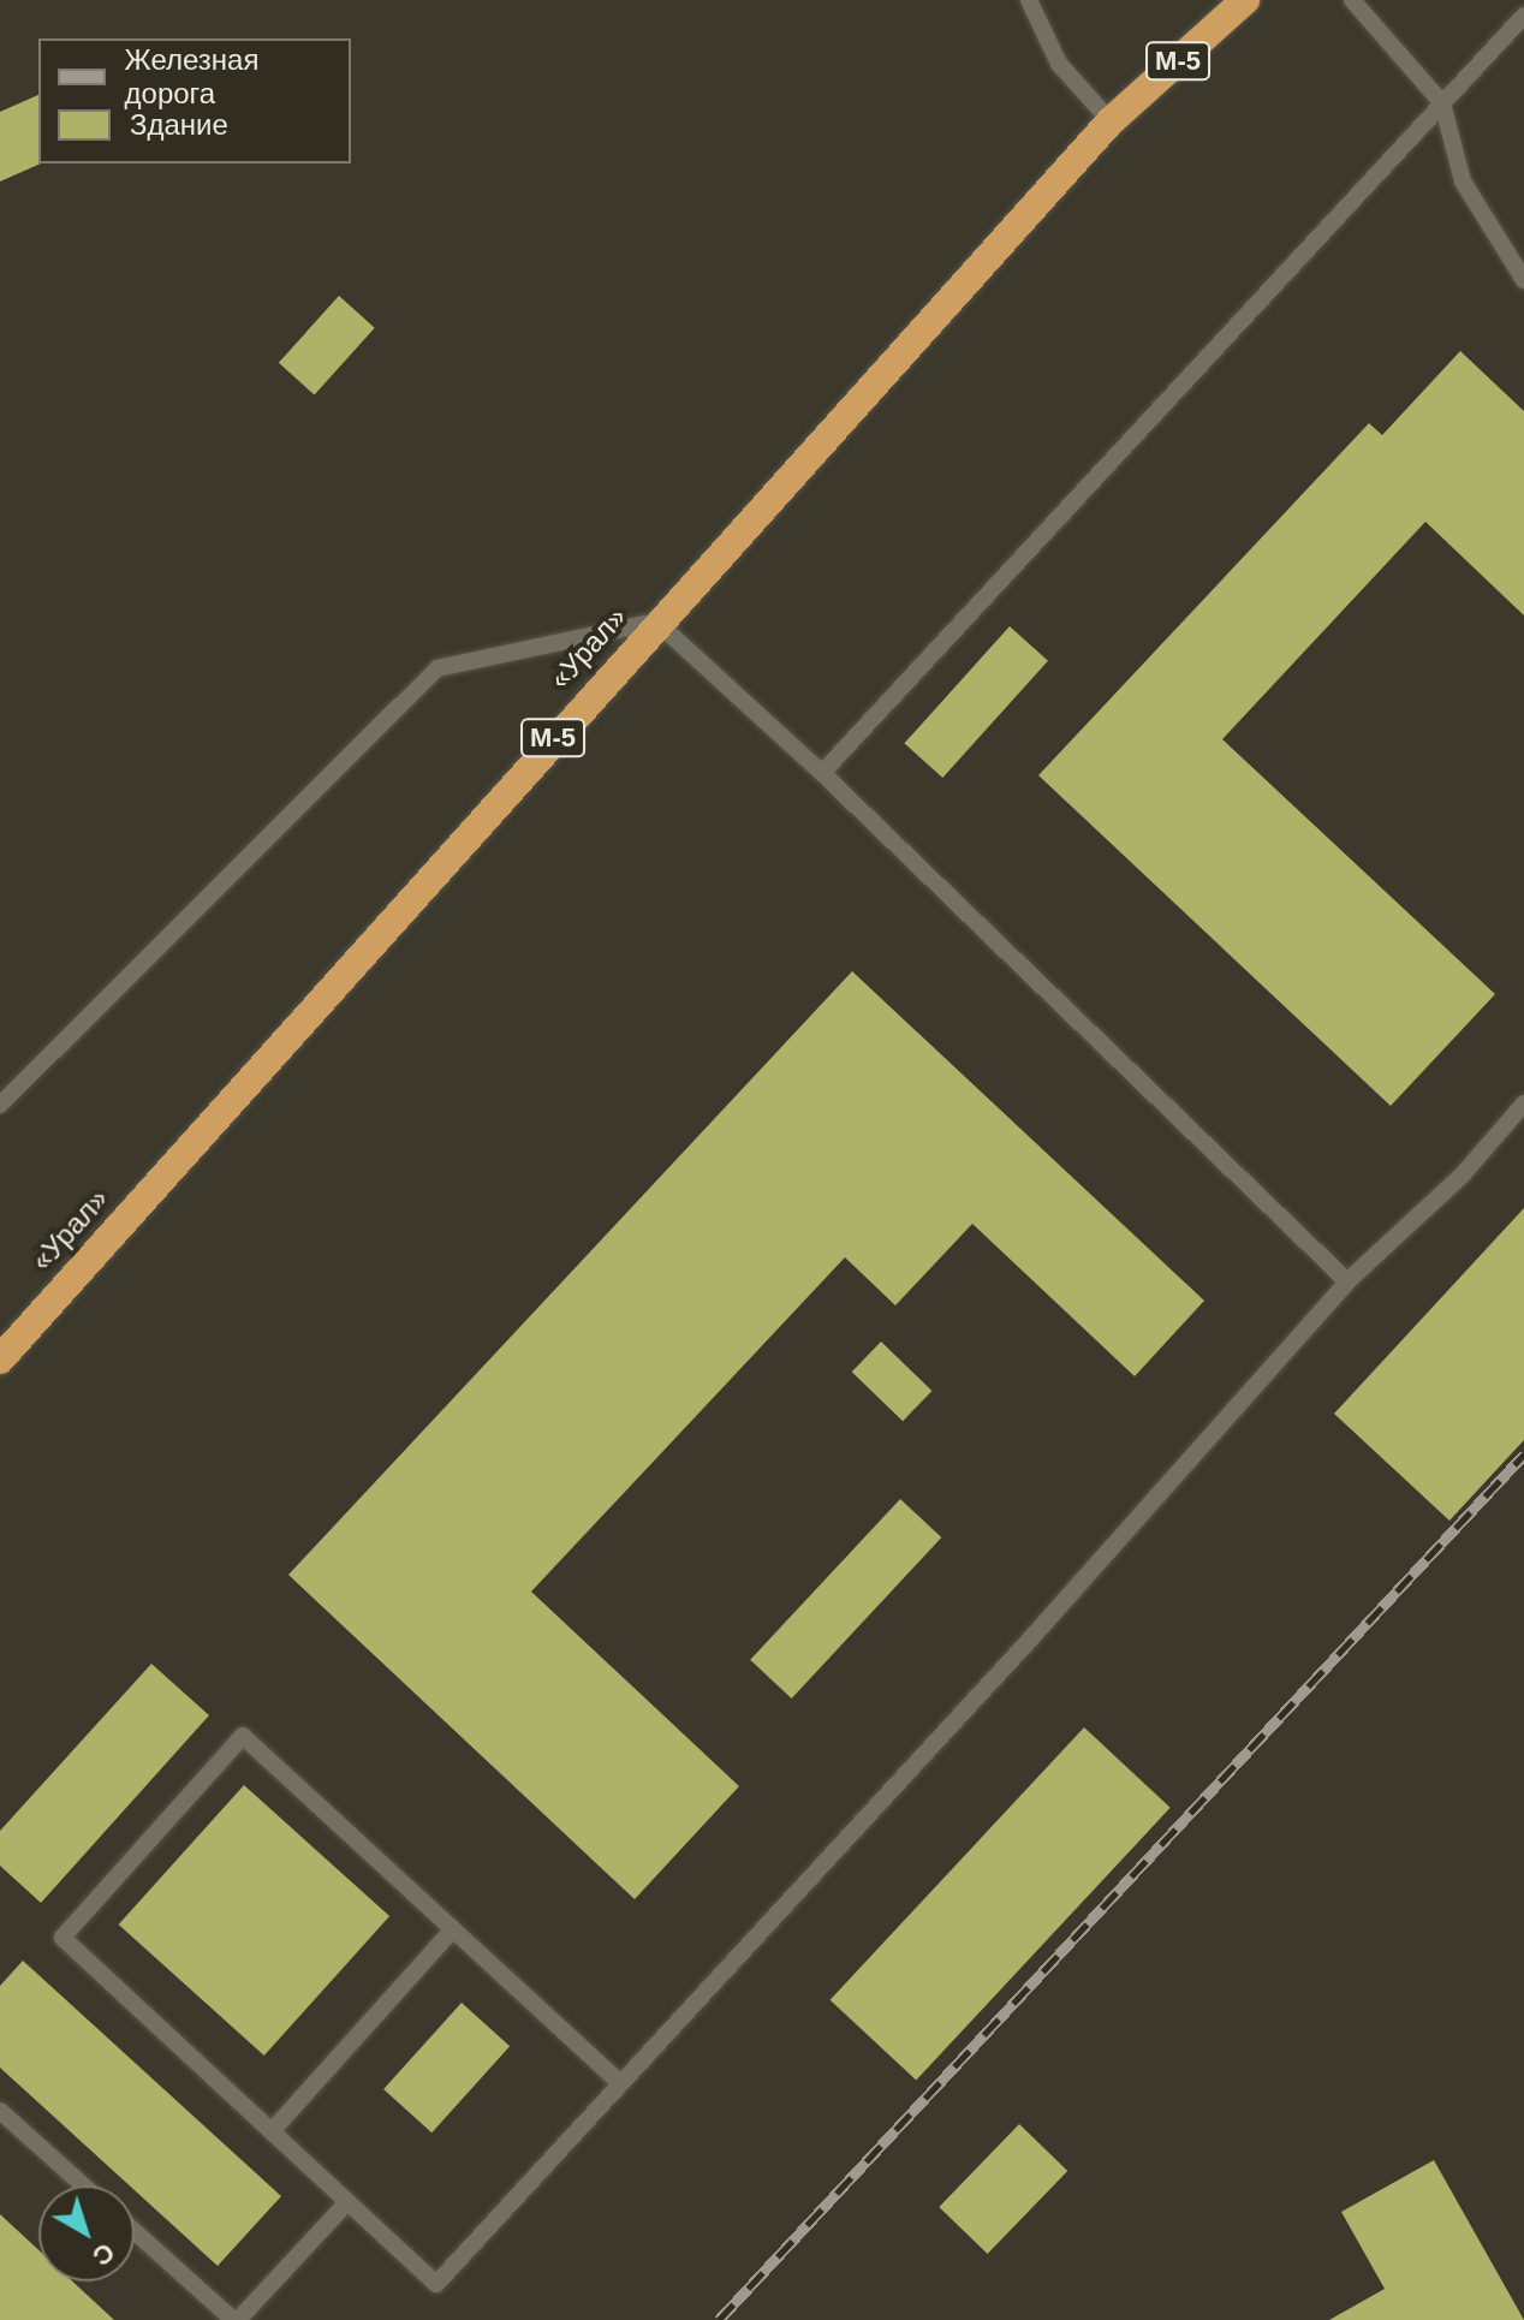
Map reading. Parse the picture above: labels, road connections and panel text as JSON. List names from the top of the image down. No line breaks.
{"streets":{"highway":["М-5","«Урал»"]},"legend":["Железная дорога","Здание"],"north":"bottom right"}
